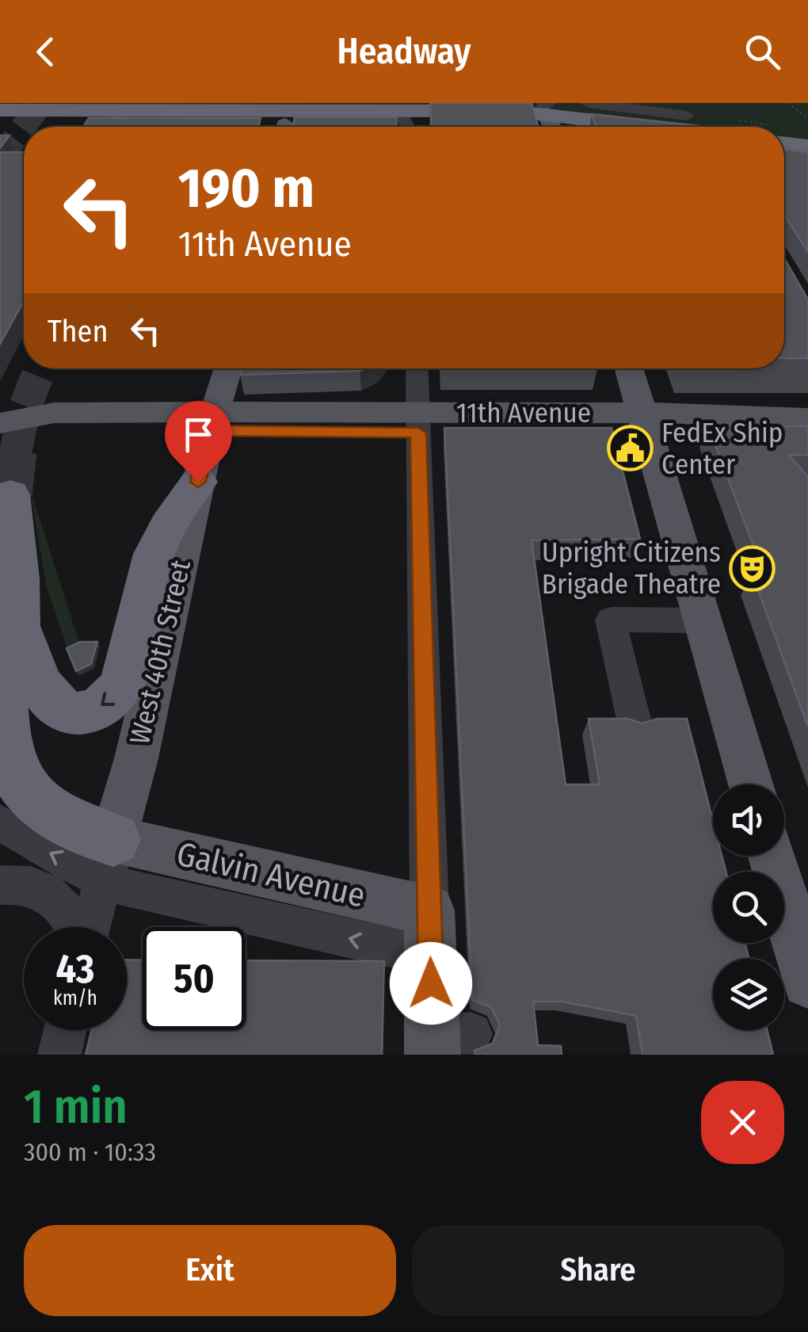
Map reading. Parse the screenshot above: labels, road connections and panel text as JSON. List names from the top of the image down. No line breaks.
{"streets":{"main road":["11th Avenue","West 40th Street","Galvin Avenue"]},"crossings":[["11th Avenue","West 40th Street"],["West 40th Street","Galvin Avenue"]],"one_way":["Galvin Avenue"],"places":{"public building":["FedEx Ship Center"],"theatre":["Upright Citizens Brigade Theatre"]},"page":{"header":"Headway","turn":["190 m","11th Avenue"],"then":"Then","speed":"43 km/h","limit":"50","heading":["1 min","300 m · 10:33"],"buttons":["Exit","Share"]}}
